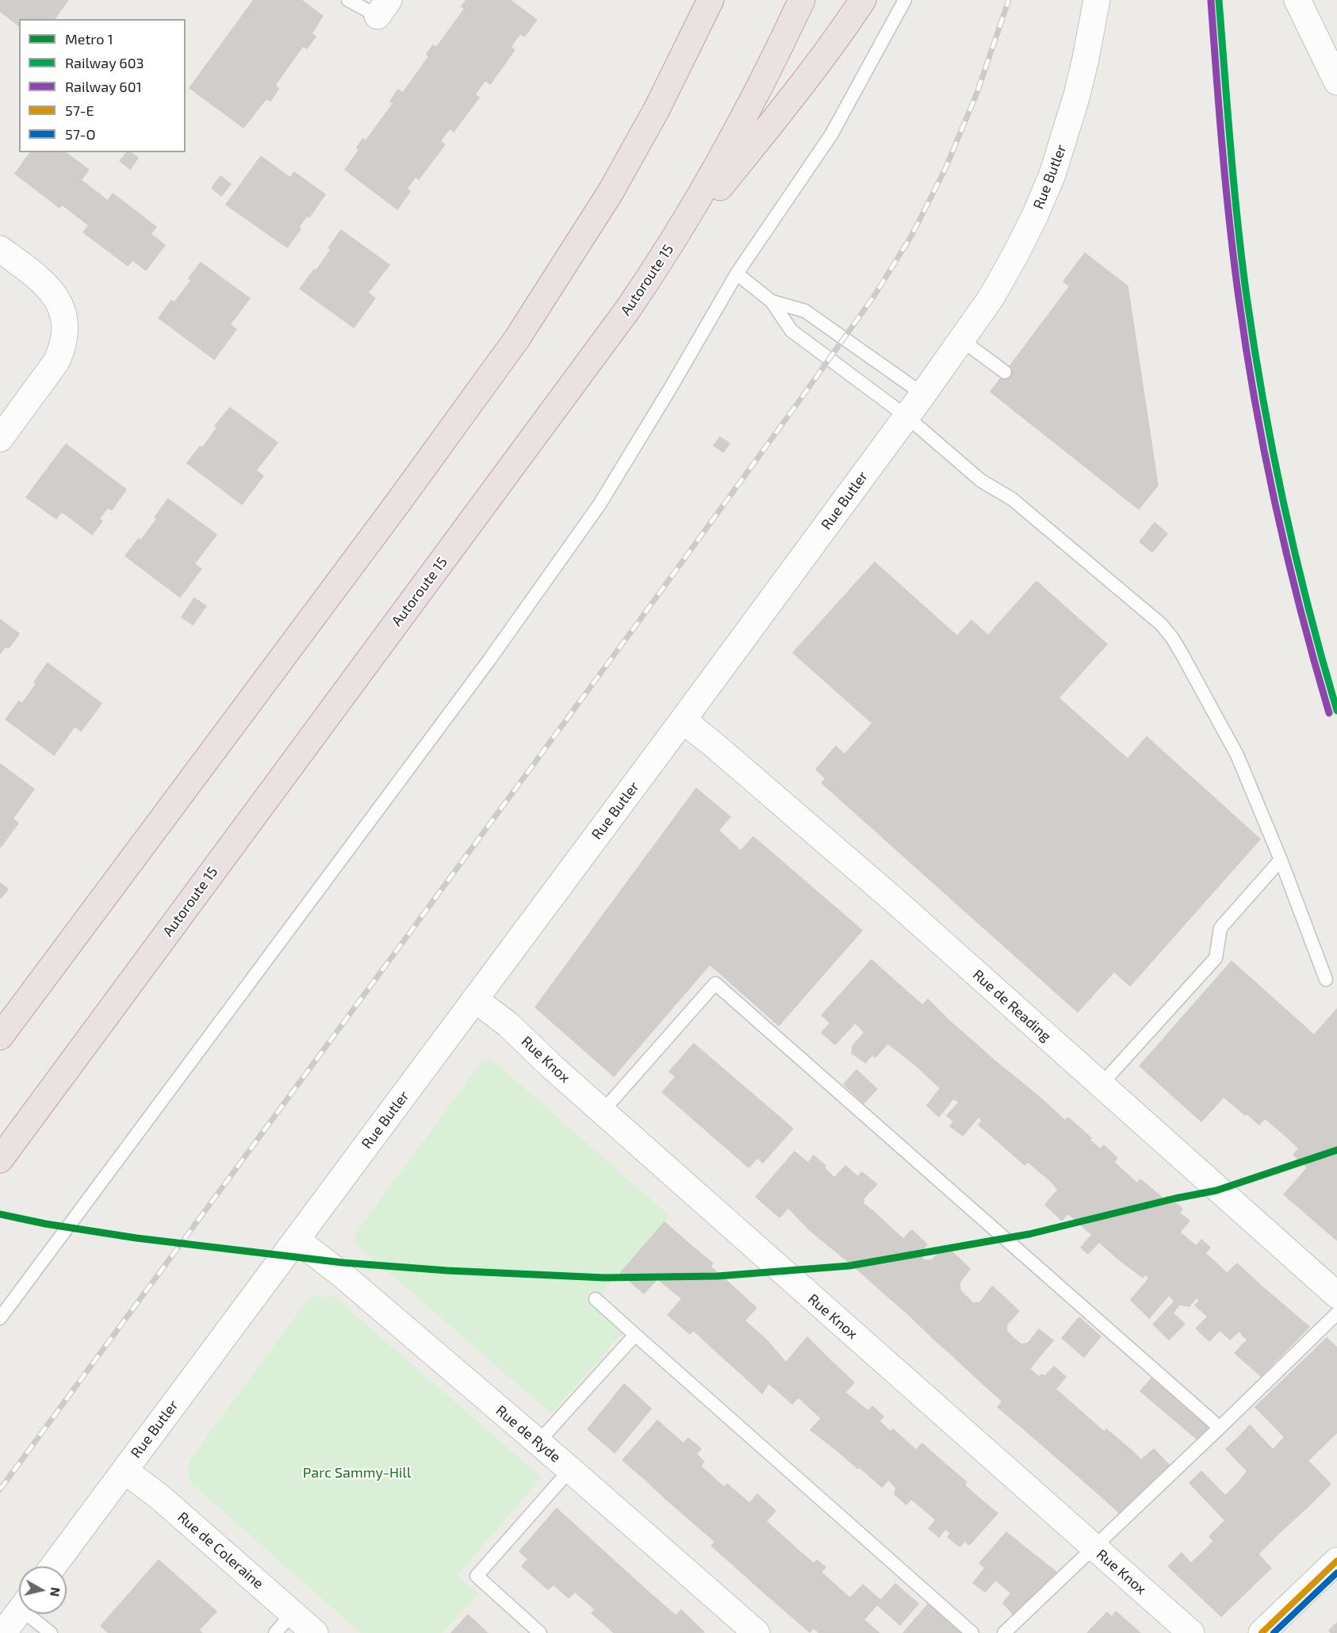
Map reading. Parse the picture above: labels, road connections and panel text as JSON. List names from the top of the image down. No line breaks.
{"streets":{"highway":["Autoroute 15"],"street":["Rue Butler","Rue de Reading","Rue Knox","Rue de Ryde","Rue de Coleraine"]},"crossings":[["Rue Butler","Rue de Reading"],["Rue Butler","Rue Knox"],["Rue Butler","Rue de Ryde"],["Rue Butler","Rue de Coleraine"]],"parks":["Parc Sammy-Hill"],"lines":["rail line 603","rail line 601","metro line 1","transit line 57-E","transit line 57-O"],"legend":["Metro 1","Railway 603","Railway 601","57-E","57-O"],"north":"right"}
